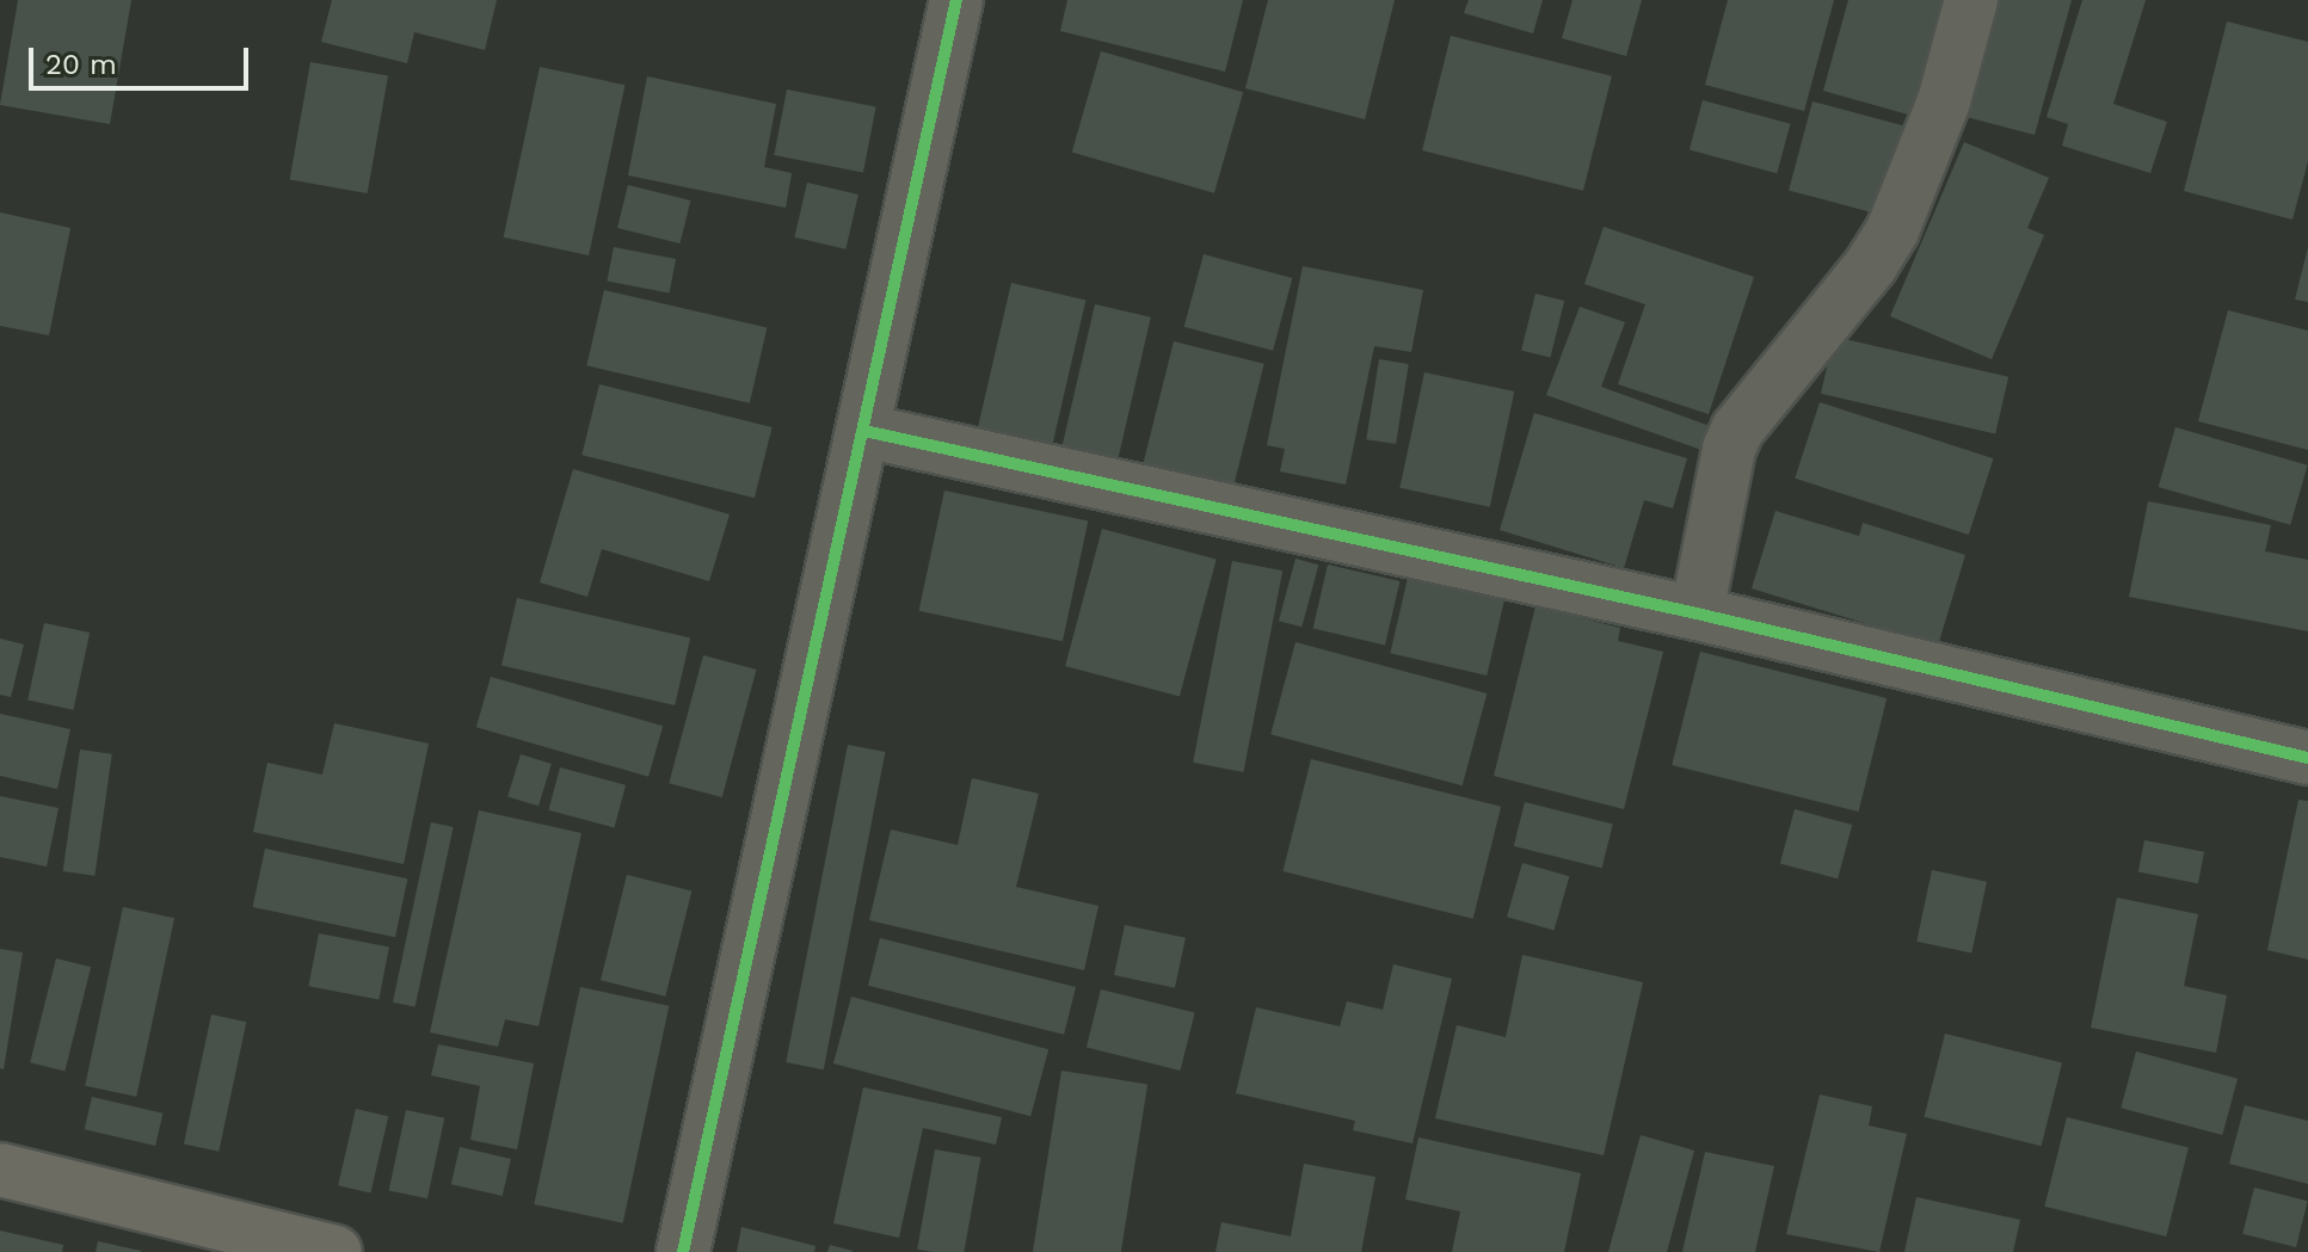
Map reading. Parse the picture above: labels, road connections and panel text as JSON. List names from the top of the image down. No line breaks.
{"scale_bar":"20 m"}
